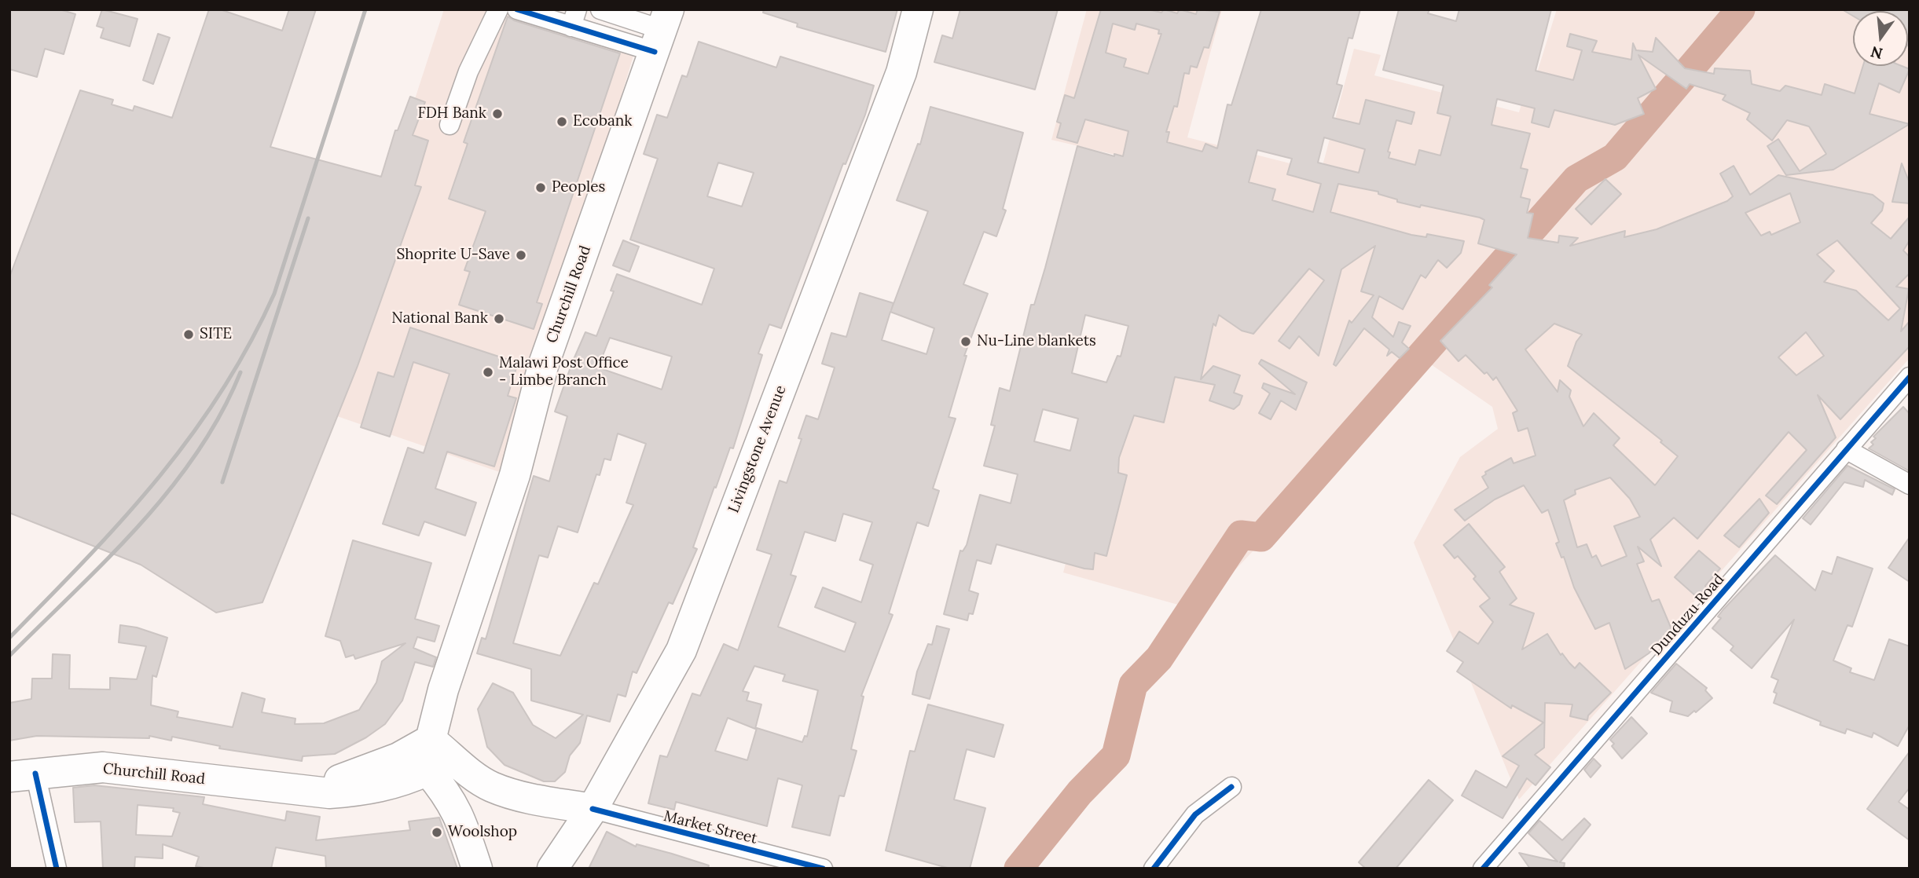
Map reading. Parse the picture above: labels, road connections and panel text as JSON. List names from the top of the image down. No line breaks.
{"streets":{"highway":["Churchill Road","Livingstone Avenue"],"street":["Dunduzu Road","Market Street"]},"crossings":[["Livingstone Avenue","Market Street"]],"places":["FDH Bank","Ecobank","Peoples","Shoprite U-Save","National Bank","SITE","Nu-Line blankets","Malawi Post Office - Limbe Branch","Woolshop"],"north":"bottom"}
